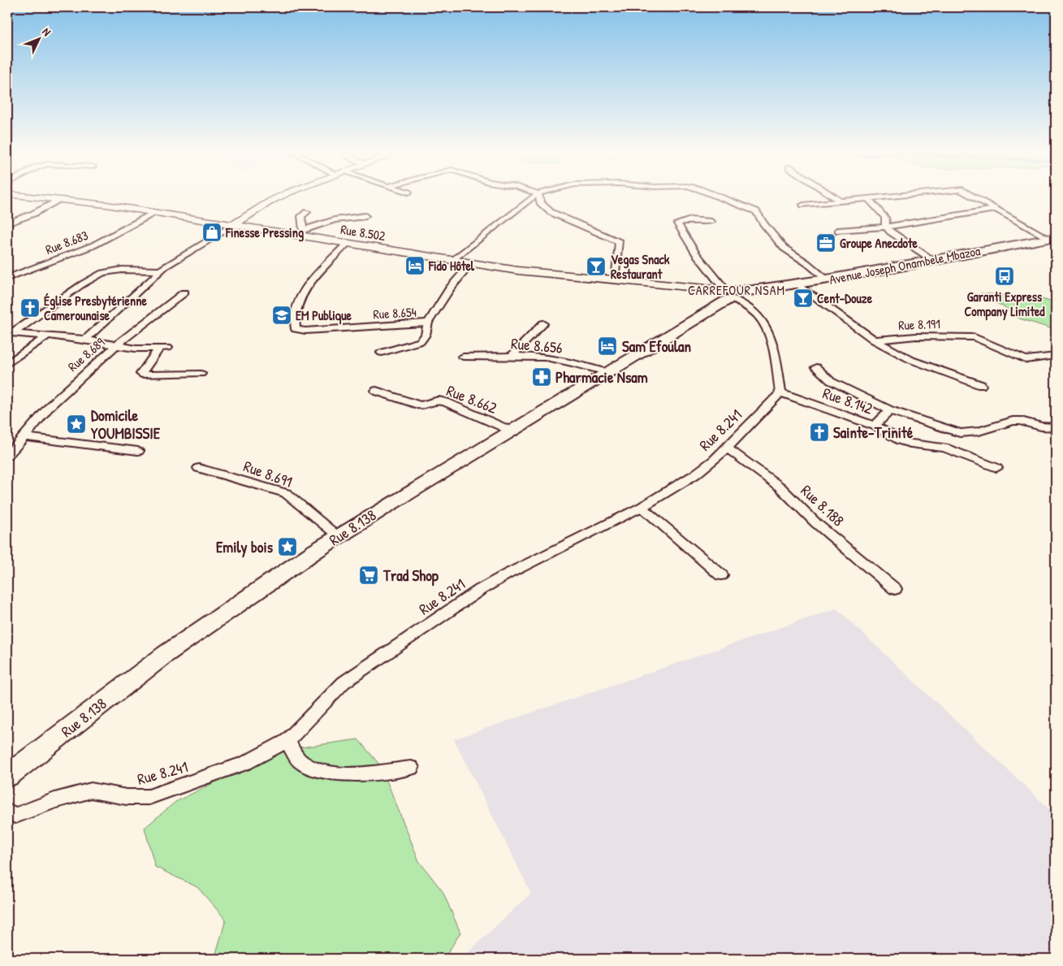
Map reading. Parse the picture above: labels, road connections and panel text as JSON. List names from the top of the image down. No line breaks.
{"streets":{"main road":["Rue 8.502","Avenue Joseph Onambele Mbazoa","Rue 8.138"],"street":["Rue 8.683","Rue 8.654","Rue 8.191","Rue 8.656","Rue 8.689","Rue 8.662","Rue 8.142","Rue 8.241","Rue 8.691","Rue 8.188"]},"crossings":[["Rue 8.502","Rue 8.683"],["Rue 8.502","Avenue Joseph Onambele Mbazoa"],["Rue 8.502","Rue 8.654"],["Rue 8.502","Rue 8.689"],["Rue 8.502","Rue 8.138"],["Avenue Joseph Onambele Mbazoa","Rue 8.138"],["Rue 8.656","Rue 8.138"],["Rue 8.662","Rue 8.138"],["Rue 8.142","Rue 8.241"],["Rue 8.241","Rue 8.188"],["Rue 8.691","Rue 8.138"]],"districts":["CARREFOUR NSAM"],"places":{"shop":["Finesse Pressing"],"office":["Groupe Anecdote"],"hotel":["Fido Hôtel","Sam Efoulan"],"bar":["Vegas Snack Restaurant","Cent-Douze"],"bus stop":["Garanti Express Company Limited"],"church":["Église Presbytérienne Camerounaise","Sainte-Trinité"],"school or university":["EM Publique"],"pharmacy":["Pharmacie Nsam"],"place":["Domicile YOUMBISSIE","Emily bois"],"supermarket":["Trad Shop"]},"north":"top right"}
